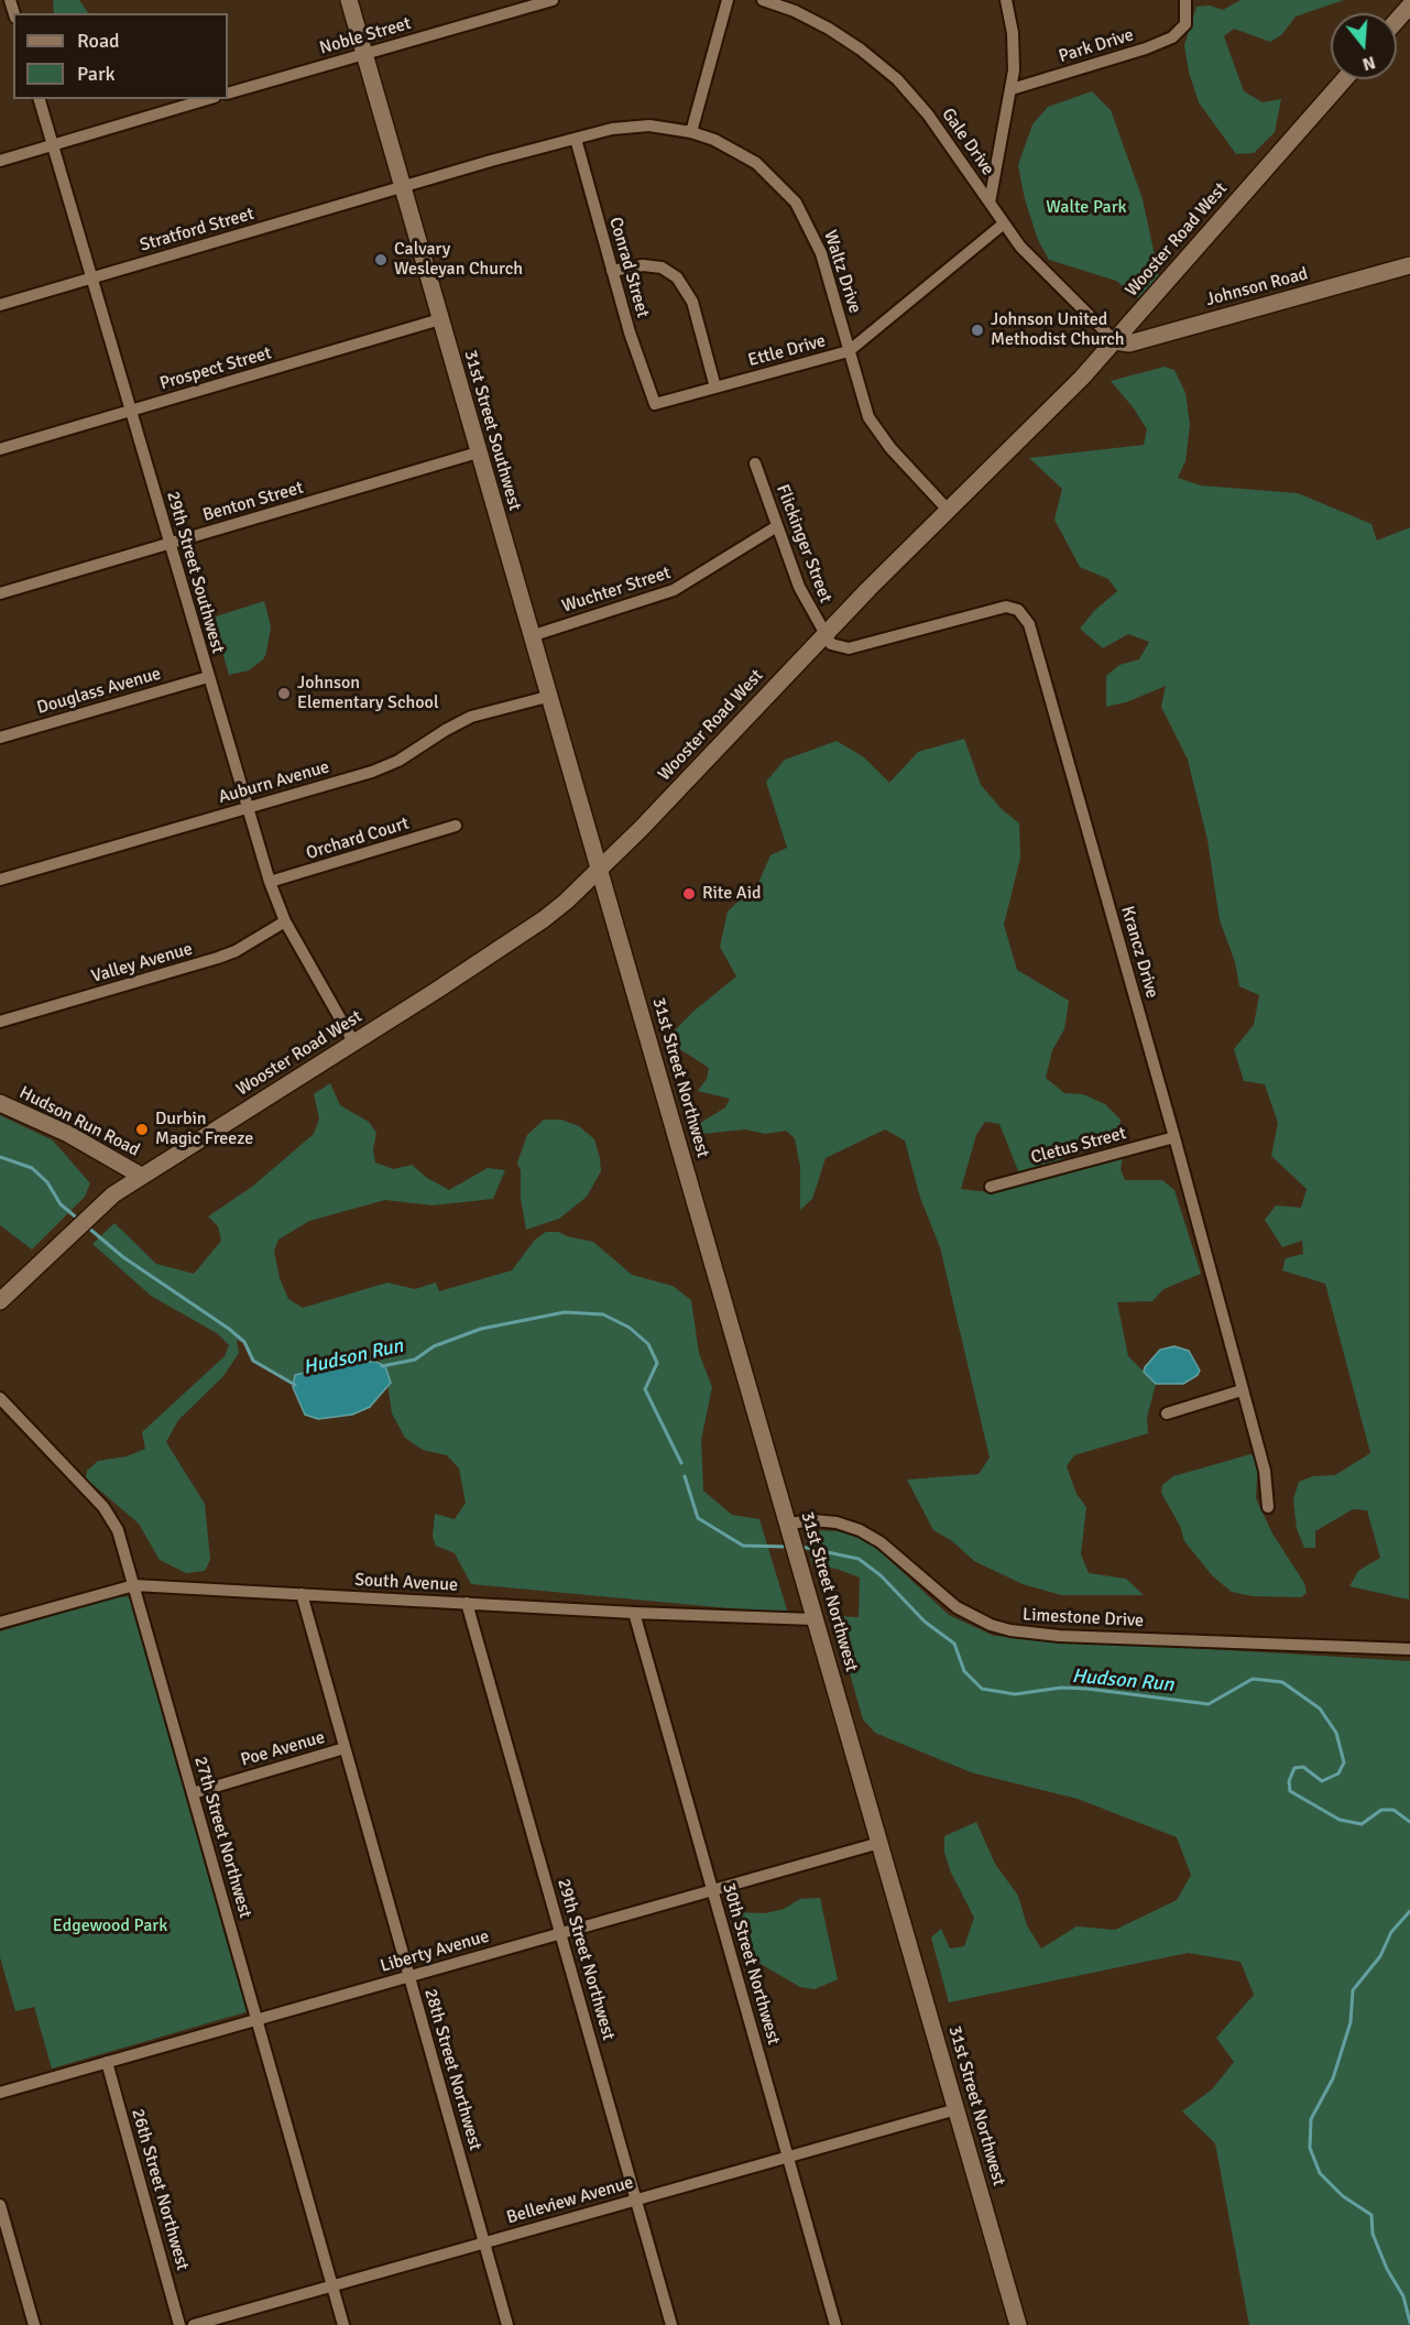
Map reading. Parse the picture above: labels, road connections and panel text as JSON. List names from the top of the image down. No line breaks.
{"streets":{"main road":["Wooster Road West","Johnson Road","31st Street Southwest","31st Street Northwest","Hudson Run Road"],"street":["Noble Street","Park Drive","Gale Drive","Stratford Street","Conrad Street","Waltz Drive","Ettle Drive","Prospect Street","Benton Street","Flickinger Street","29th Street Southwest","Wuchter Street","Douglass Avenue","Auburn Avenue","Orchard Court","Krancz Drive","Valley Avenue","Cletus Street","South Avenue","Limestone Drive","Poe Avenue","27th Street Northwest","Liberty Avenue","29th Street Northwest","30th Street Northwest","28th Street Northwest","26th Street Northwest","Belleview Avenue"]},"crossings":[["Noble Street","31st Street Southwest"],["Gale Drive","Wooster Road West"],["Gale Drive","Johnson Road"],["Gale Drive","Ettle Drive"],["Stratford Street","Waltz Drive"],["Stratford Street","31st Street Southwest"],["Stratford Street","29th Street Southwest"],["Wooster Road West","Waltz Drive"],["Wooster Road West","Johnson Road"],["Wooster Road West","31st Street Southwest"],["Wooster Road West","Flickinger Street"],["Wooster Road West","29th Street Southwest"],["Wooster Road West","Krancz Drive"],["Wooster Road West","31st Street Northwest"],["Wooster Road West","Hudson Run Road"],["Conrad Street","Waltz Drive"],["Conrad Street","Ettle Drive"],["Waltz Drive","Ettle Drive"],["Waltz Drive","31st Street Southwest"],["Prospect Street","31st Street Southwest"],["Prospect Street","29th Street Southwest"],["31st Street Southwest","Benton Street"],["31st Street Southwest","Wuchter Street"],["31st Street Southwest","Auburn Avenue"],["31st Street Southwest","31st Street Northwest"],["Benton Street","29th Street Southwest"],["Flickinger Street","Wuchter Street"],["Flickinger Street","Krancz Drive"],["29th Street Southwest","Douglass Avenue"],["29th Street Southwest","Auburn Avenue"],["29th Street Southwest","Orchard Court"],["29th Street Southwest","Valley Avenue"],["Krancz Drive","Cletus Street"],["31st Street Northwest","South Avenue"],["31st Street Northwest","Limestone Drive"],["31st Street Northwest","Liberty Avenue"],["31st Street Northwest","Belleview Avenue"],["South Avenue","27th Street Northwest"],["South Avenue","29th Street Northwest"],["South Avenue","30th Street Northwest"],["South Avenue","28th Street Northwest"],["Poe Avenue","27th Street Northwest"],["Poe Avenue","28th Street Northwest"],["27th Street Northwest","Liberty Avenue"],["27th Street Northwest","Belleview Avenue"],["Liberty Avenue","29th Street Northwest"],["Liberty Avenue","30th Street Northwest"],["Liberty Avenue","28th Street Northwest"],["Liberty Avenue","26th Street Northwest"],["29th Street Northwest","Belleview Avenue"],["30th Street Northwest","Belleview Avenue"],["28th Street Northwest","Belleview Avenue"]],"water":["Hudson Run"],"parks":["Walte Park","Edgewood Park"],"places":["Calvary Wesleyan Church","Johnson United Methodist Church","Johnson Elementary School","Rite Aid","Durbin Magic Freeze"],"legend":["Road","Park"],"north":"bottom"}
